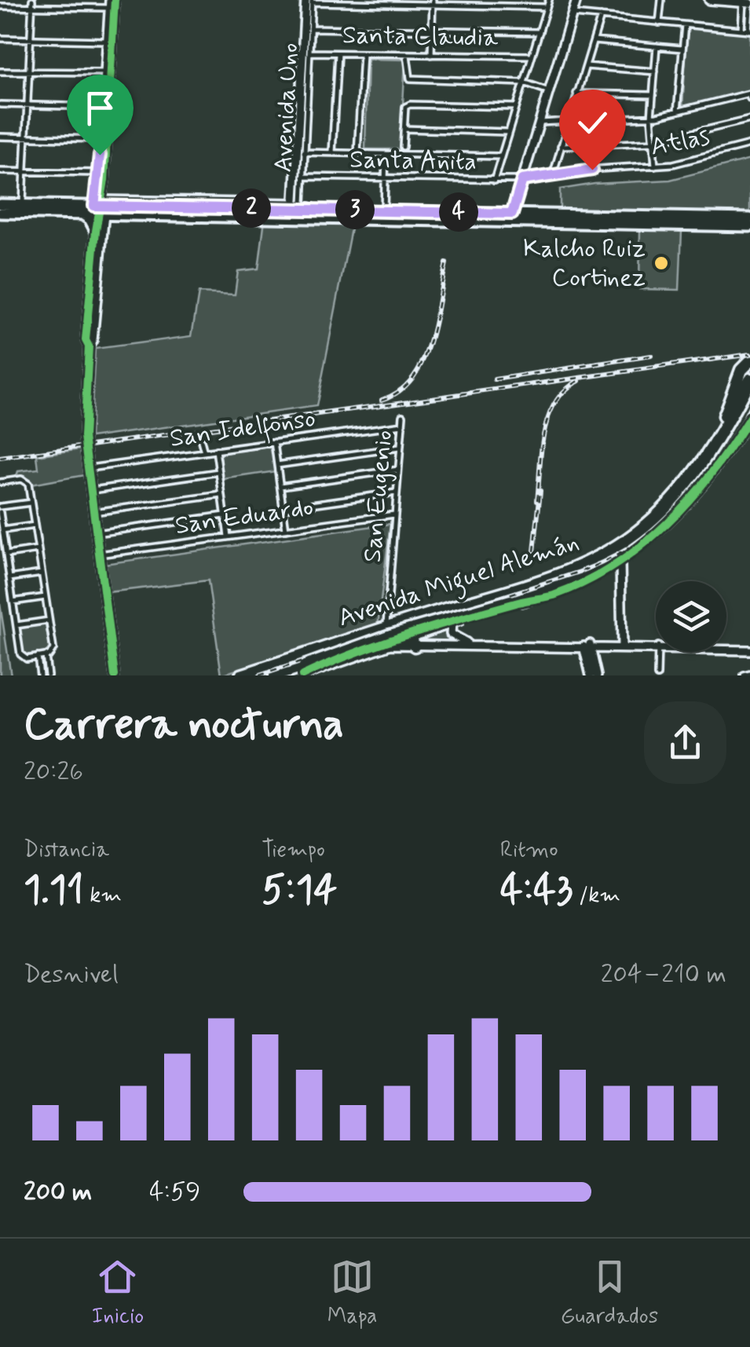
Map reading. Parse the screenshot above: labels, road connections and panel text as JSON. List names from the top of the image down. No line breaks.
{"streets":{"highway":["Avenida Miguel Alemán"],"street":["Santa Claudia","Avenida Uno","Atlas","Santa Anita","San Idelfonso","San Eugenio","San Eduardo"]},"crossings":[["Santa Claudia","Avenida Uno"],["Avenida Uno","Santa Anita"],["Atlas","Santa Anita"],["San Idelfonso","San Eugenio"],["San Eugenio","San Eduardo"],["San Eugenio","Avenida Miguel Alemán"]],"places":["Kalcho Ruiz Cortinez"],"page":{"pins":["2","3","4"],"heading":["Carrera nocturna","20:26"],"stats":[["Distancia","1.11 km"],["Tiempo","5:14"],["Ritmo","4:43 /km"]],"chart":["Desnivel","204–210 m"],"list":[{"name":"200 m","note":"4:59"}],"tabs":["Inicio","Mapa","Guardados"]}}
